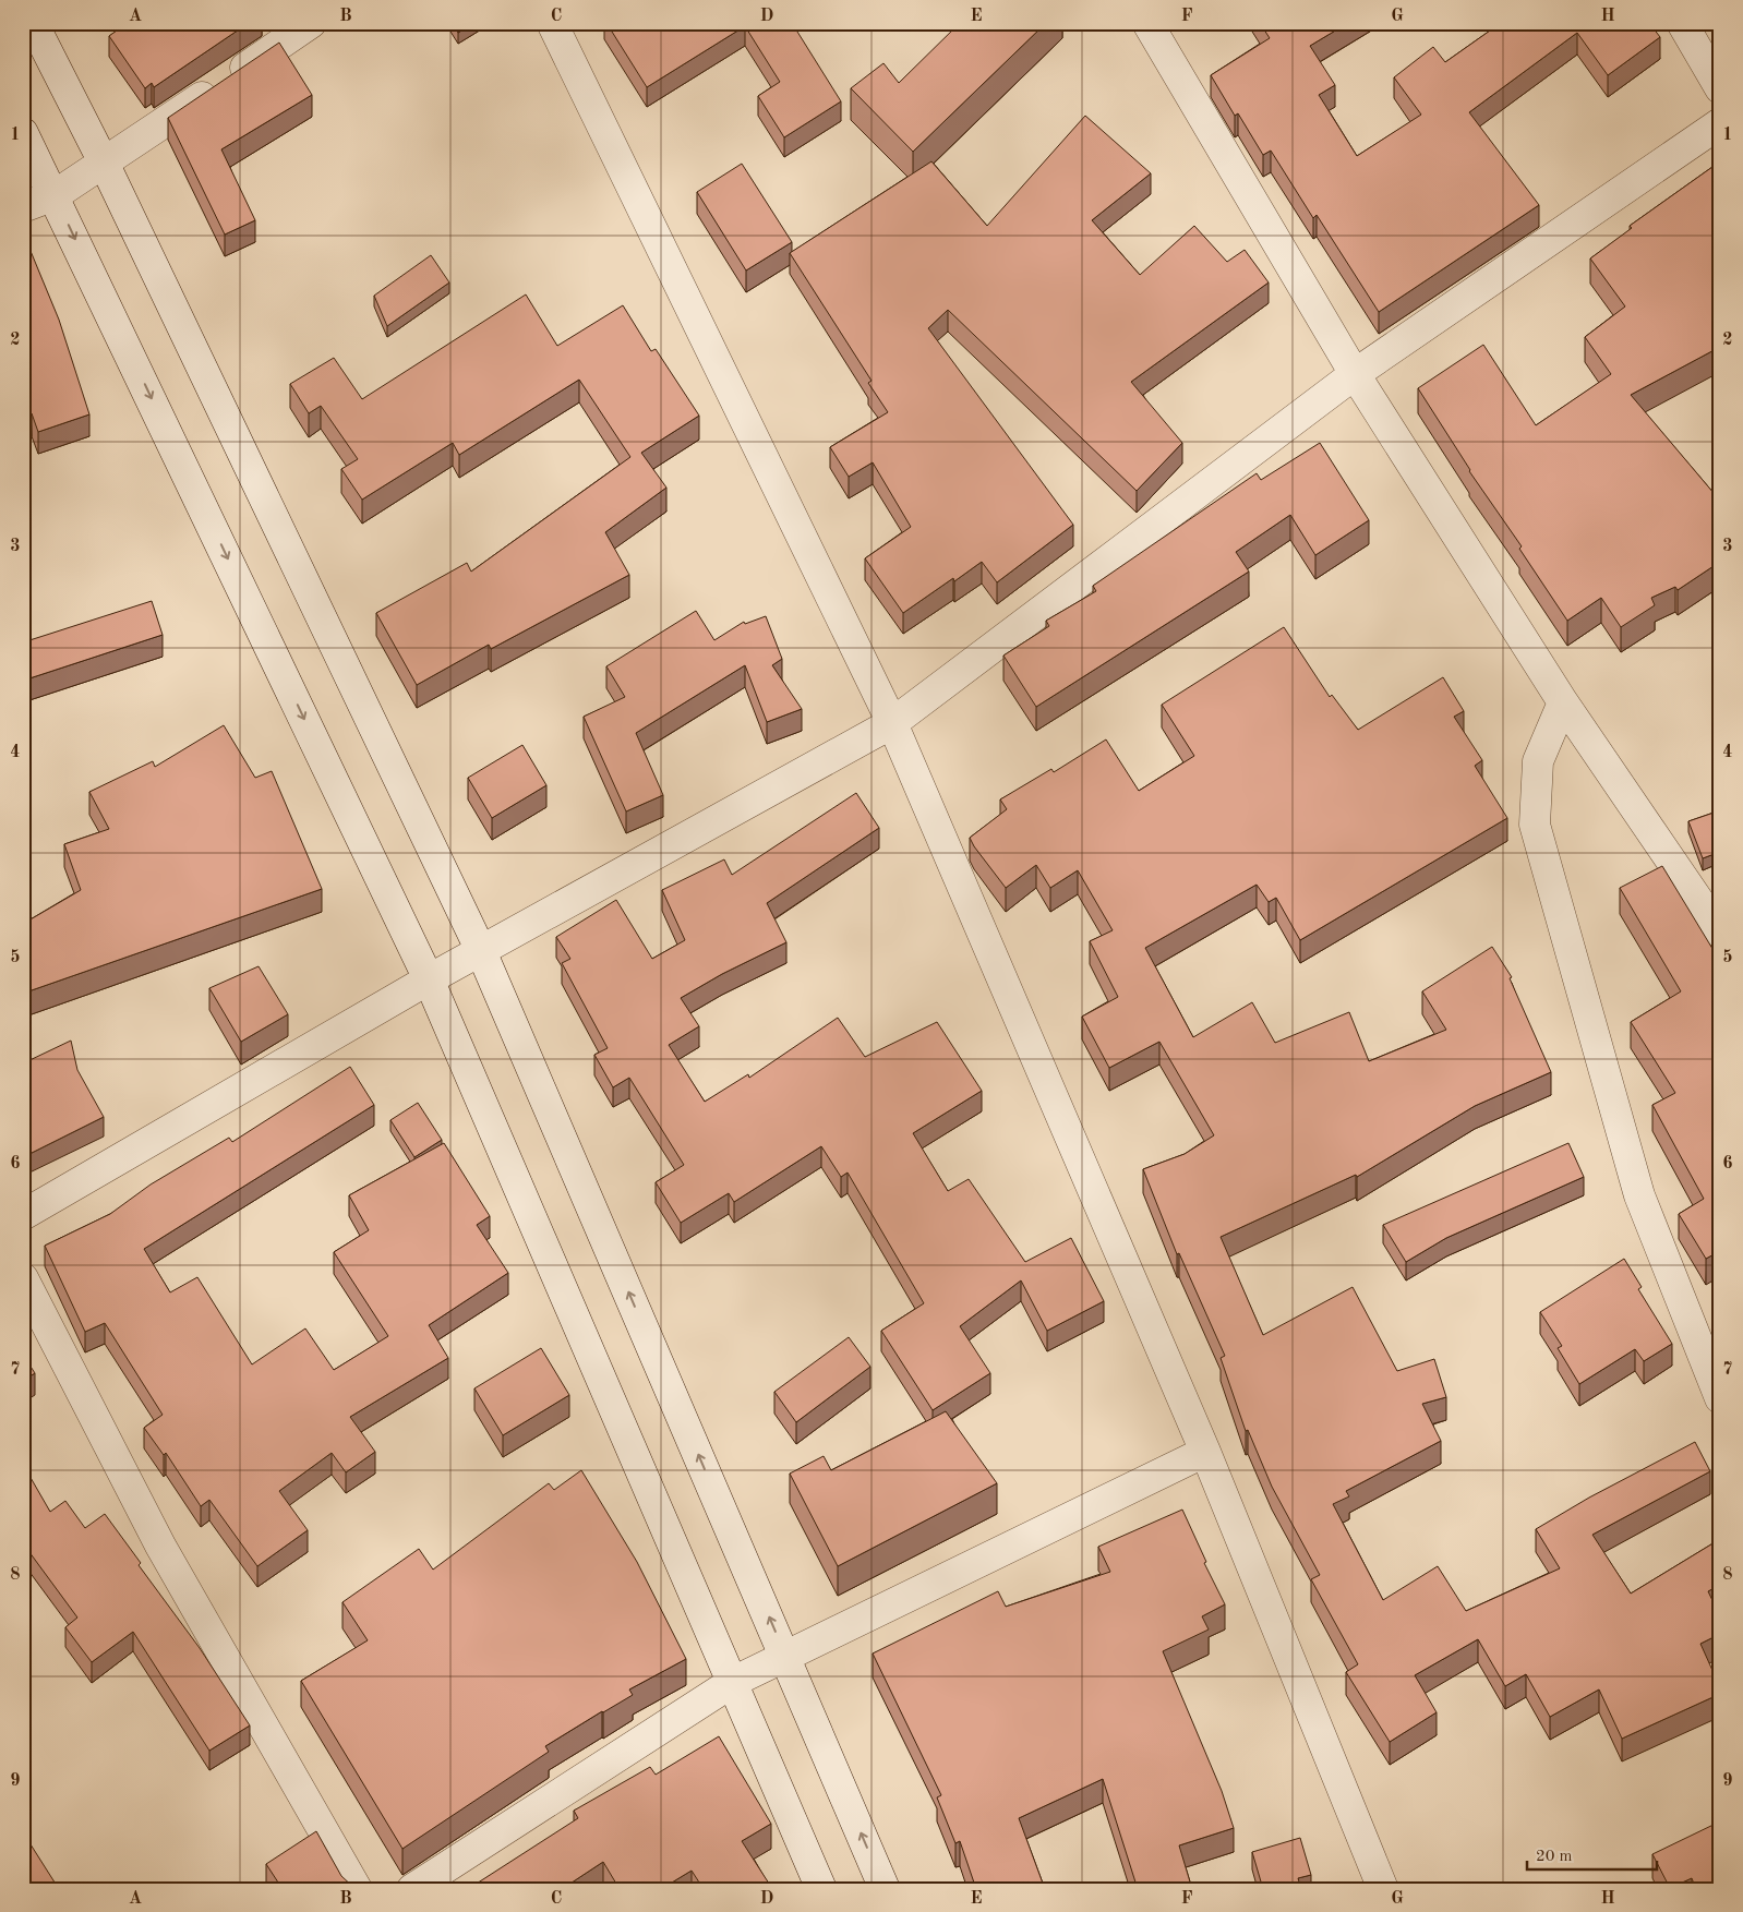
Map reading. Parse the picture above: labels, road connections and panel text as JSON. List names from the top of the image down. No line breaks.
{"scale_bar":"20 m","grid":{"columns":["A","B","C","D","E","F","G","H"],"rows":["1","2","3","4","5","6","7","8","9"]}}
